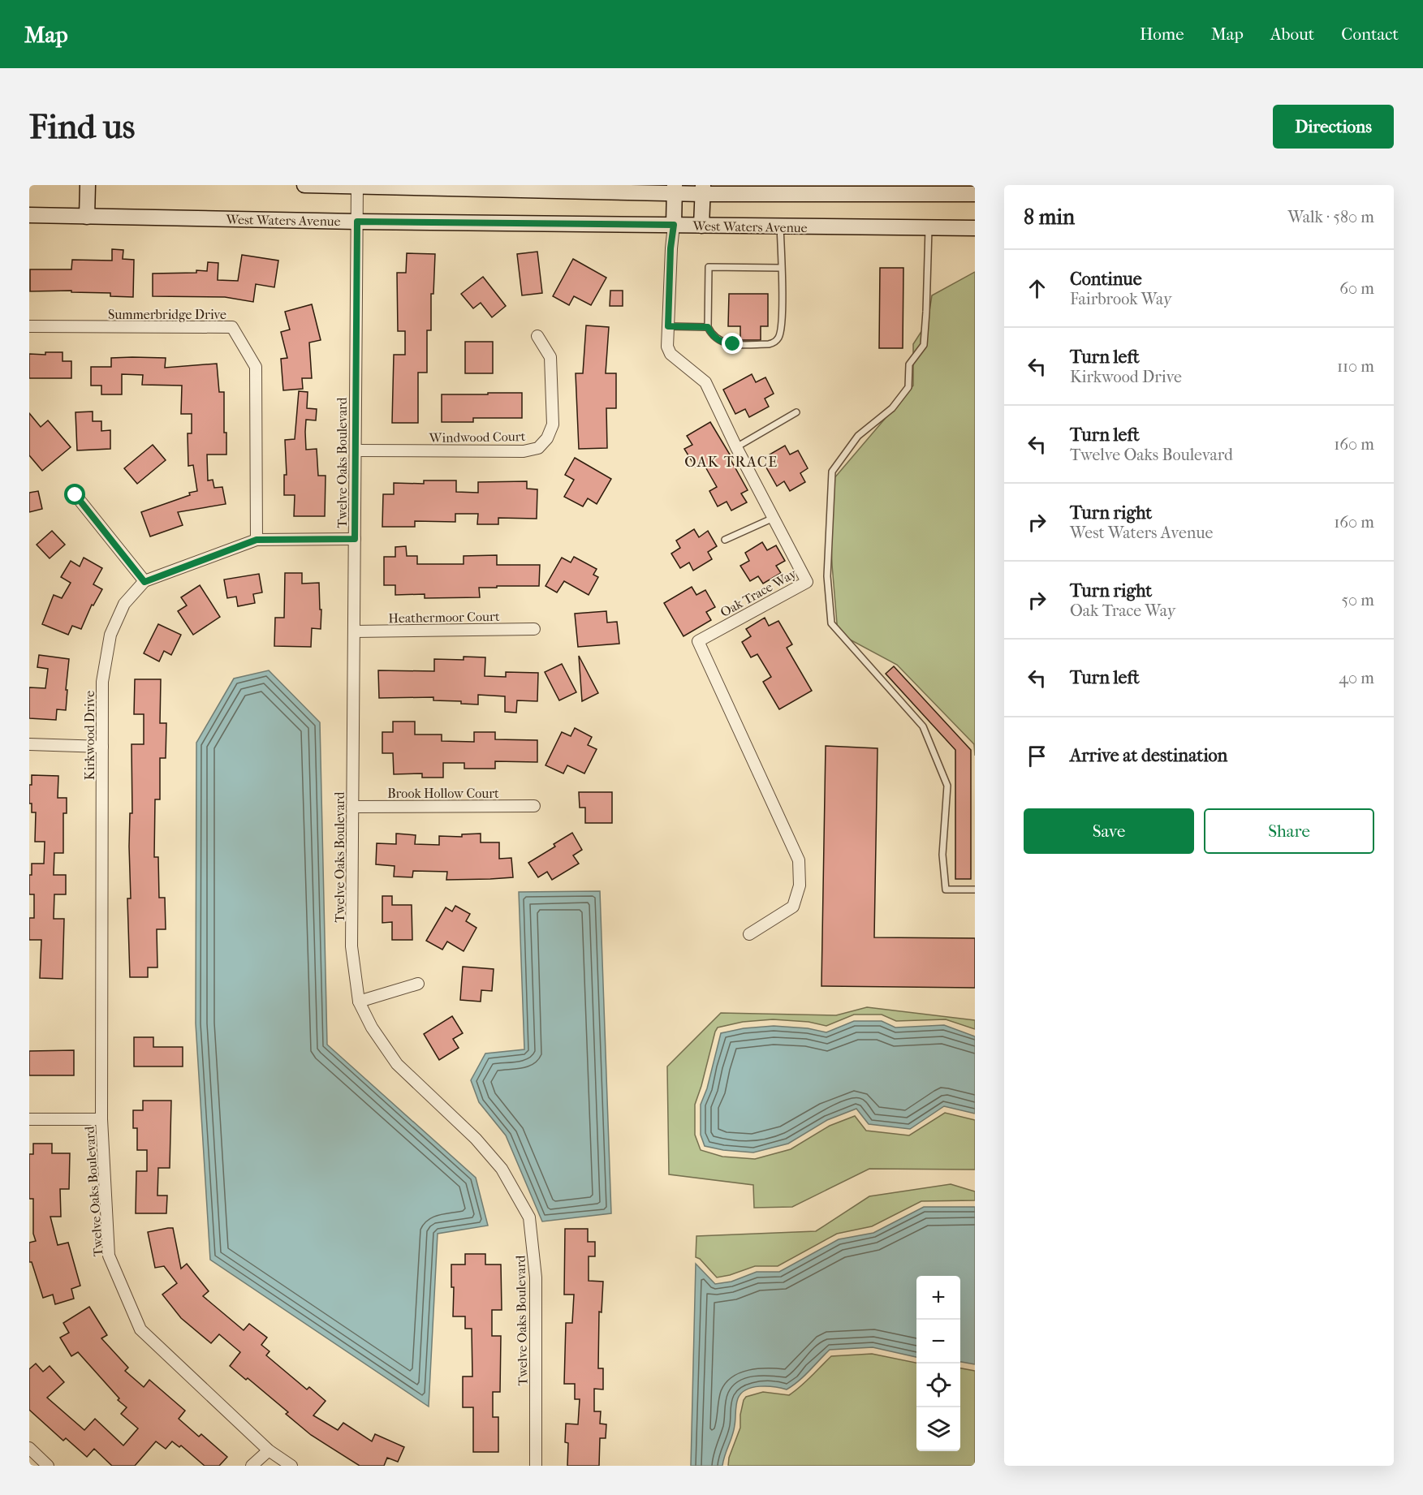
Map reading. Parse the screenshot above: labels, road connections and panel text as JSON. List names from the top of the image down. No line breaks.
{"streets":{"main road":["West Waters Avenue"],"street":["Summerbridge Drive","Windwood Court","Twelve Oaks Boulevard","Oak Trace Way","Heathermoor Court","Kirkwood Drive","Brook Hollow Court"]},"crossings":[["West Waters Avenue","Twelve Oaks Boulevard"],["West Waters Avenue","Oak Trace Way"],["Summerbridge Drive","Kirkwood Drive"],["Windwood Court","Twelve Oaks Boulevard"],["Twelve Oaks Boulevard","Heathermoor Court"],["Twelve Oaks Boulevard","Kirkwood Drive"],["Twelve Oaks Boulevard","Brook Hollow Court"]],"districts":["OAK TRACE"],"page":{"header":"Map","nav":["Home","Map","About","Contact"],"buttons":["Directions",["Save","Share"]],"title":"Find us","heading":["8 min","Walk · 580 m"],"list":[["Continue","Fairbrook Way","60 m"],["Turn left","Kirkwood Drive","110 m"],["Turn left","Twelve Oaks Boulevard","160 m"],["Turn right","West Waters Avenue","160 m"],["Turn right","Oak Trace Way","50 m"],["Turn left","40 m"],"Arrive at destination"],"map_buttons":["+","−"]}}
